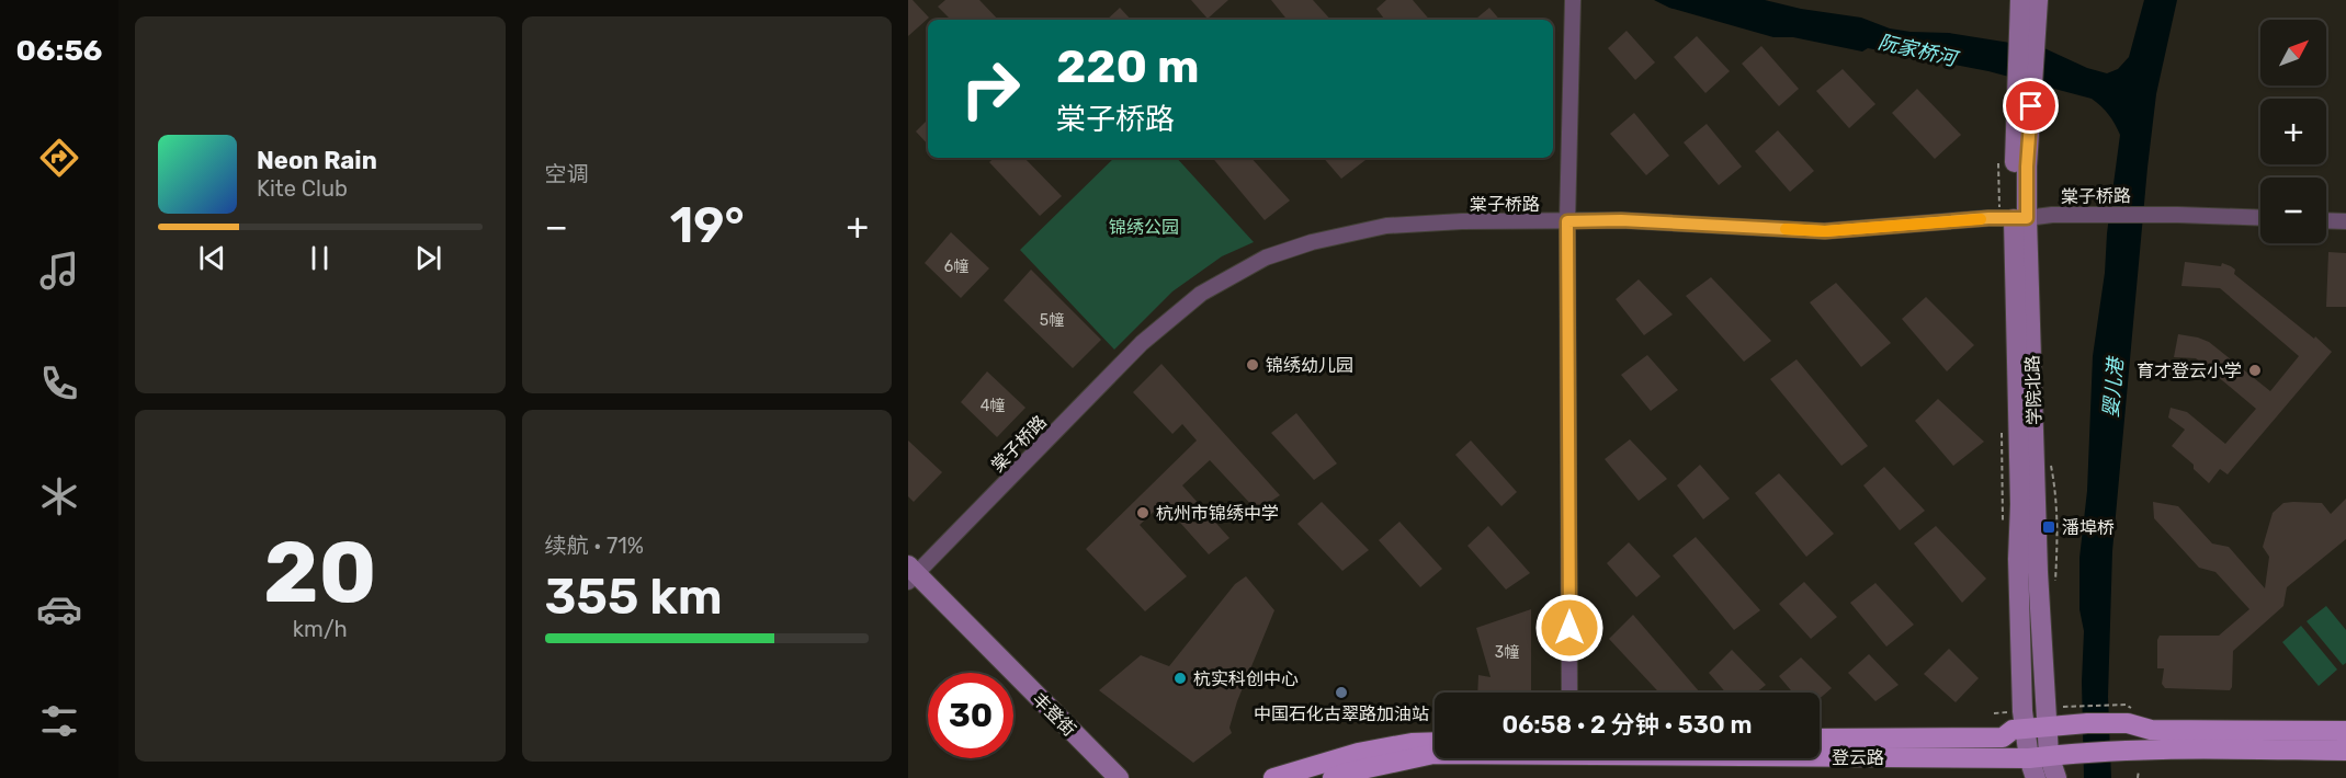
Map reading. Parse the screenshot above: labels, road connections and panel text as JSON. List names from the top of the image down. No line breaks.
{"streets":{"main road":["学院北路","丰登街","登云路"],"street":["棠子桥路"]},"crossings":[["棠子桥路","学院北路"],["棠子桥路","丰登街"],["学院北路","登云路"]],"water":["阮家桥河","婴儿港"],"parks":["锦绣公园"],"places":{"other":["锦绣幼儿园","育才登云小学","杭州市锦绣中学","杭实科创中心","中国石化古翠路加油站"],"transit":["潘埠桥"]},"house_numbers":["6幢","5幢","4幢","3幢"],"north":"top right","page":{"tabs":"06:56","tile":["空调",["20","km/h"],["续航 · 71%","355 km"]],"map_buttons":["+","−"],"turn":["220 m","棠子桥路"],"song":["Neon Rain","Kite Club"],"heat":["−","19°","+"],"limit":"30","trip":"06:58 · 2 分钟 · 530 m"}}
